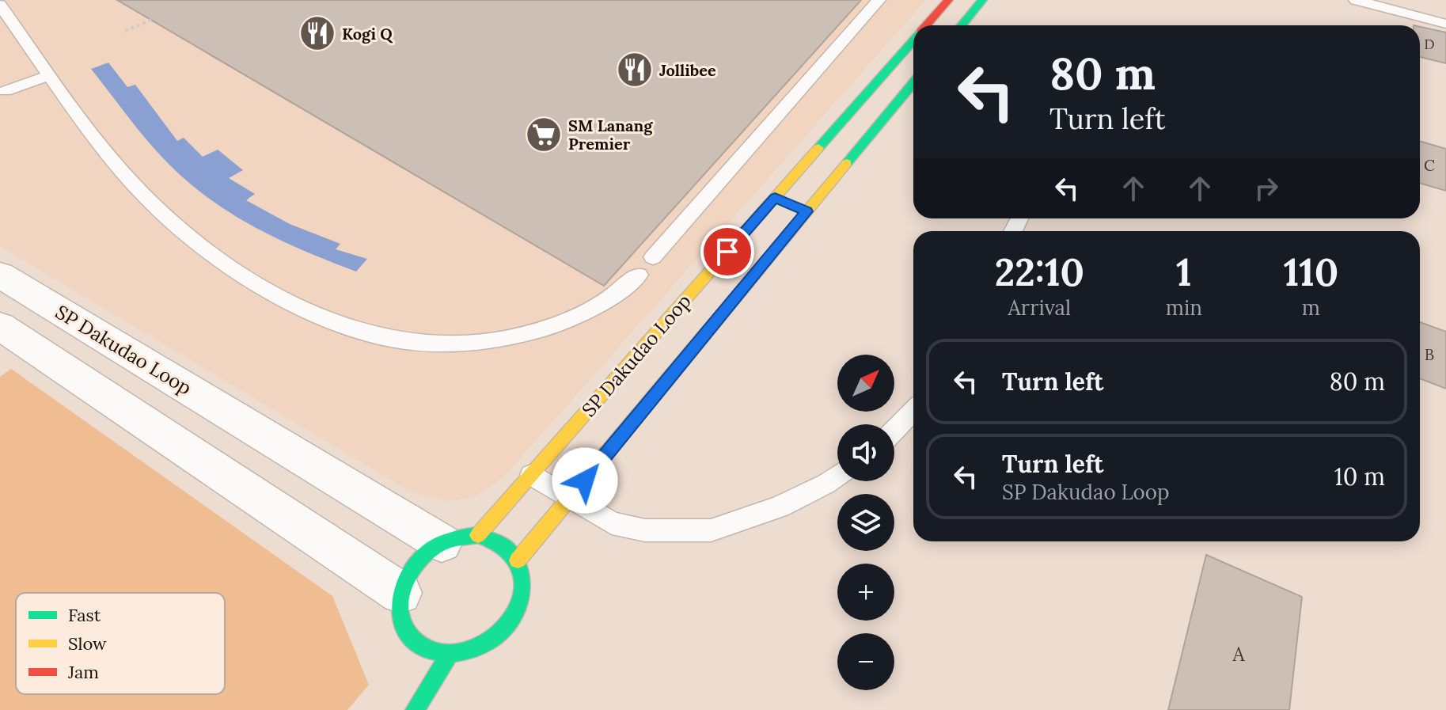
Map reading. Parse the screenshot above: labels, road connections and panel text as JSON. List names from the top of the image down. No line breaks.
{"streets":{"street":["SP Dakudao Loop"]},"places":{"restaurant":["Kogi Q","Jollibee"],"supermarket":["SM Lanang Premier"]},"house_numbers":["D","C","B","A"],"legend":["Fast","Slow","Jam"],"north":"top right","page":{"turn":["80 m","Turn left"],"eta":["22:10","Arrival","1","min","110","m"],"list":[{"name":"Turn left","value":"80 m"},{"name":"Turn left","note":"SP Dakudao Loop","value":"10 m"}],"map_buttons":["+","−"]}}
